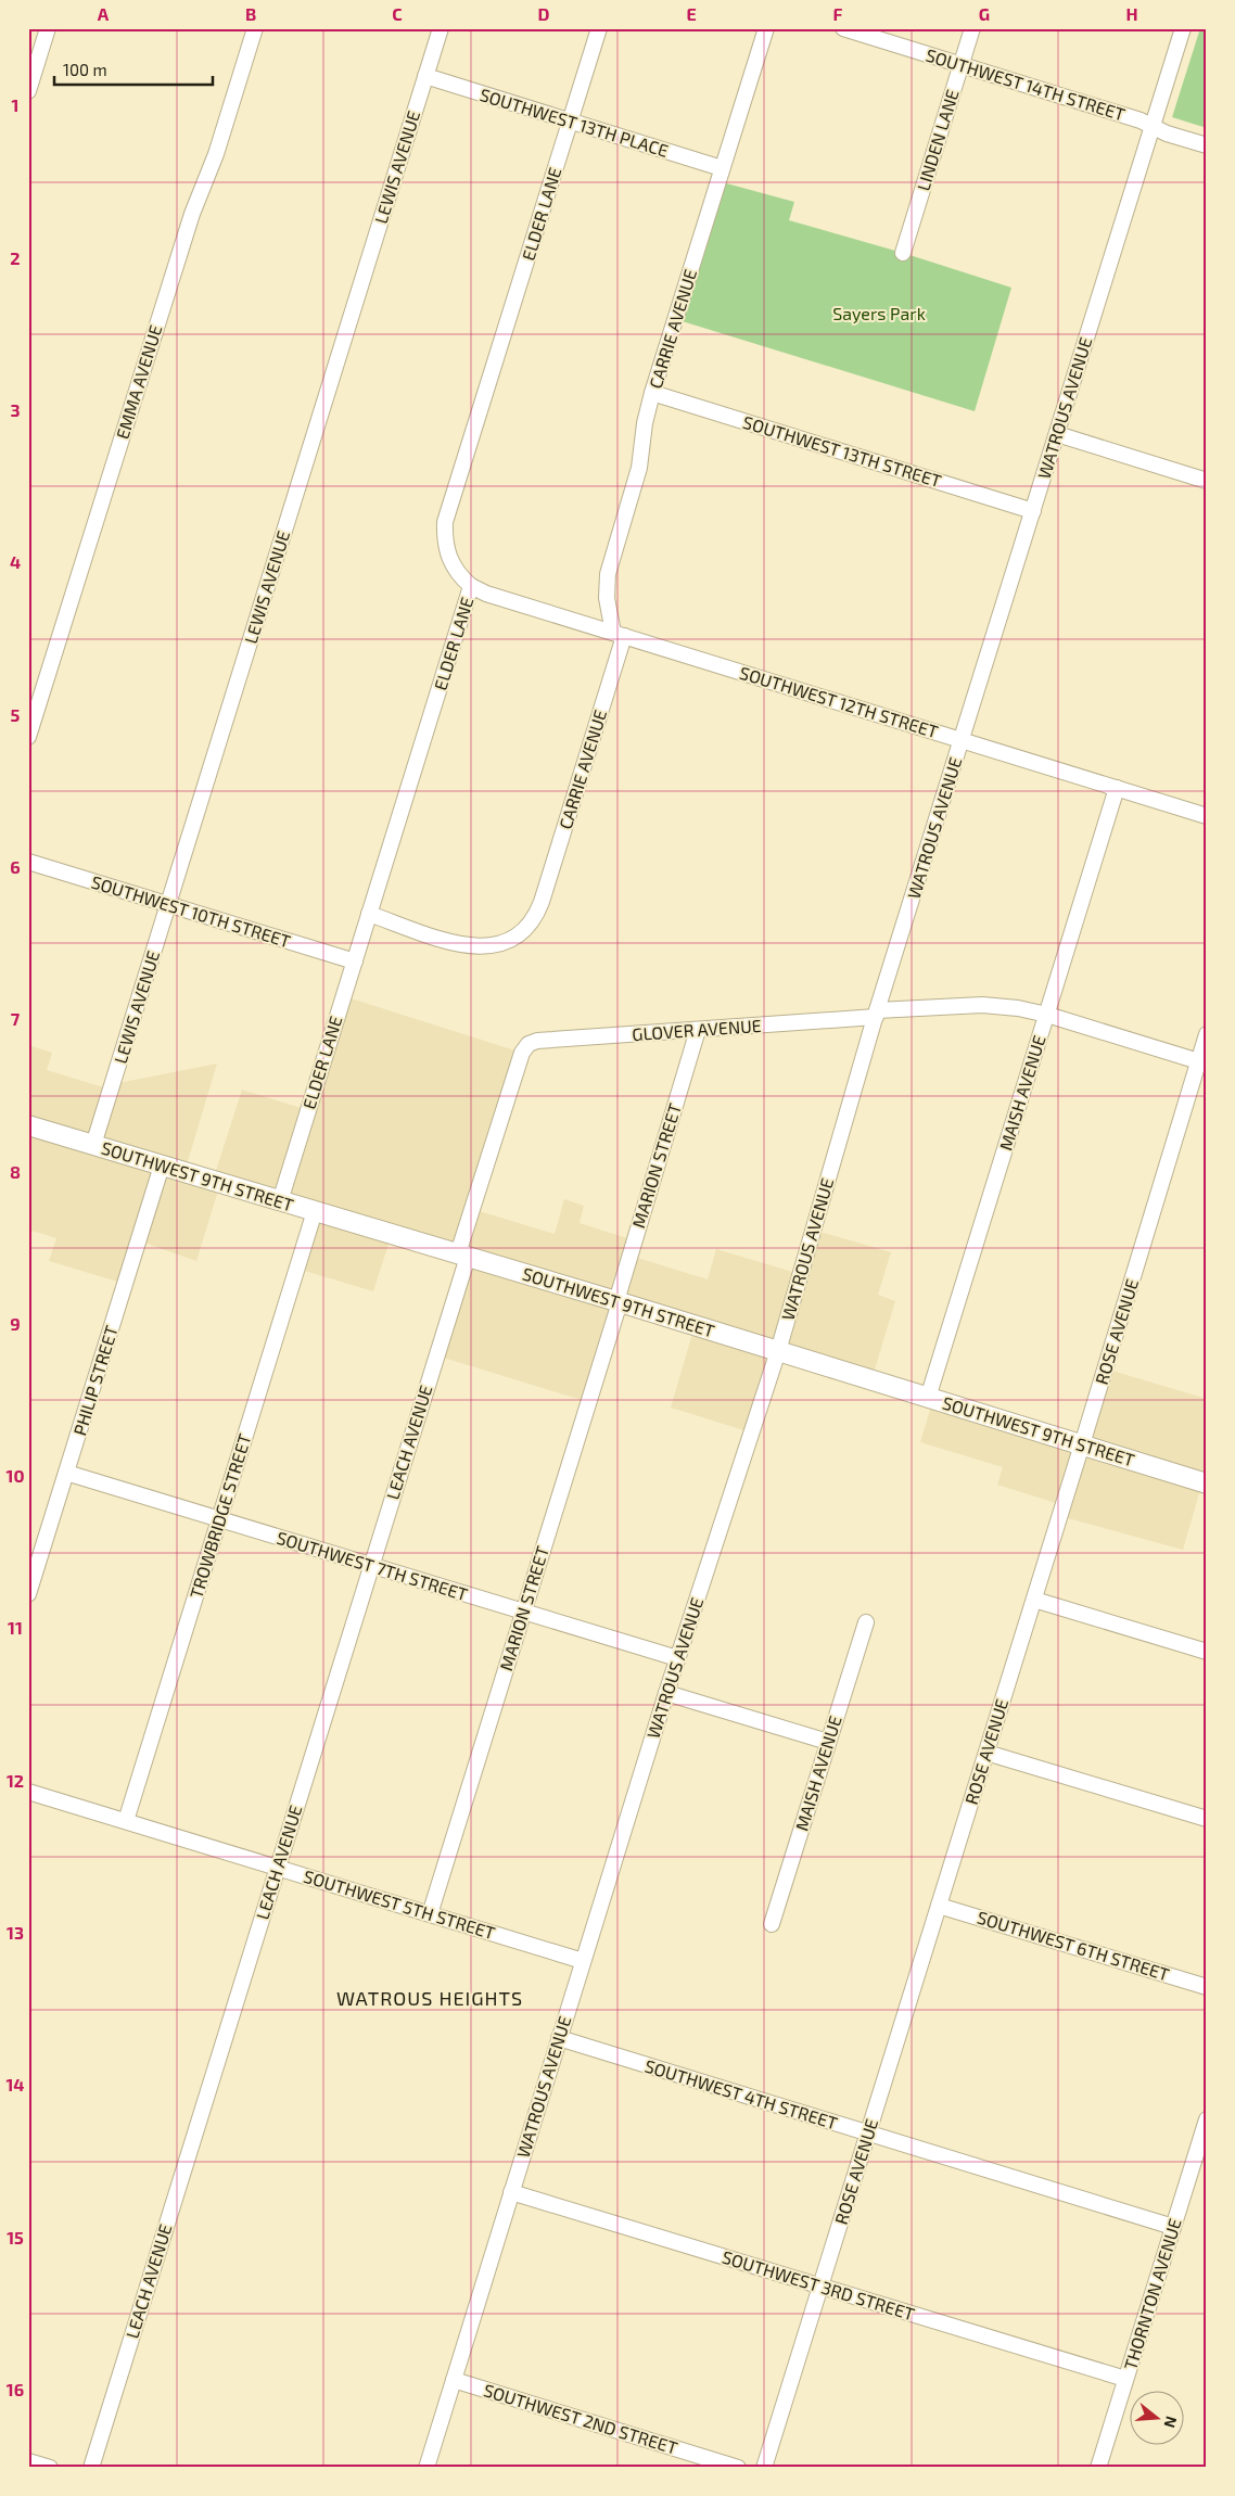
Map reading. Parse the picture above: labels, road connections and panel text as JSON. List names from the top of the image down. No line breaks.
{"streets":{"main road":["SOUTHWEST 9TH STREET"],"street":["SOUTHWEST 14TH STREET","SOUTHWEST 13TH PLACE","LINDEN LANE","LEWIS AVENUE","ELDER LANE","CARRIE AVENUE","EMMA AVENUE","WATROUS AVENUE","SOUTHWEST 13TH STREET","SOUTHWEST 12TH STREET","SOUTHWEST 10TH STREET","GLOVER AVENUE","MAISH AVENUE","MARION STREET","ROSE AVENUE","PHILIP STREET","LEACH AVENUE","TROWBRIDGE STREET","SOUTHWEST 7TH STREET","SOUTHWEST 5TH STREET","SOUTHWEST 6TH STREET","SOUTHWEST 4TH STREET","SOUTHWEST 3RD STREET","THORNTON AVENUE","SOUTHWEST 2ND STREET"]},"crossings":[["SOUTHWEST 14TH STREET","LINDEN LANE"],["SOUTHWEST 14TH STREET","WATROUS AVENUE"],["SOUTHWEST 13TH PLACE","LEWIS AVENUE"],["SOUTHWEST 13TH PLACE","ELDER LANE"],["SOUTHWEST 13TH PLACE","CARRIE AVENUE"],["LEWIS AVENUE","SOUTHWEST 10TH STREET"],["LEWIS AVENUE","SOUTHWEST 9TH STREET"],["ELDER LANE","CARRIE AVENUE"],["ELDER LANE","SOUTHWEST 12TH STREET"],["ELDER LANE","SOUTHWEST 10TH STREET"],["ELDER LANE","SOUTHWEST 9TH STREET"],["CARRIE AVENUE","SOUTHWEST 13TH STREET"],["CARRIE AVENUE","SOUTHWEST 12TH STREET"],["WATROUS AVENUE","SOUTHWEST 13TH STREET"],["WATROUS AVENUE","SOUTHWEST 12TH STREET"],["WATROUS AVENUE","GLOVER AVENUE"],["WATROUS AVENUE","SOUTHWEST 9TH STREET"],["WATROUS AVENUE","SOUTHWEST 7TH STREET"],["WATROUS AVENUE","SOUTHWEST 5TH STREET"],["WATROUS AVENUE","SOUTHWEST 4TH STREET"],["WATROUS AVENUE","SOUTHWEST 3RD STREET"],["WATROUS AVENUE","SOUTHWEST 2ND STREET"],["SOUTHWEST 12TH STREET","MAISH AVENUE"],["GLOVER AVENUE","MAISH AVENUE"],["GLOVER AVENUE","MARION STREET"],["GLOVER AVENUE","ROSE AVENUE"],["GLOVER AVENUE","LEACH AVENUE"],["MAISH AVENUE","SOUTHWEST 9TH STREET"],["MARION STREET","SOUTHWEST 9TH STREET"],["MARION STREET","SOUTHWEST 7TH STREET"],["MARION STREET","SOUTHWEST 5TH STREET"],["SOUTHWEST 9TH STREET","ROSE AVENUE"],["SOUTHWEST 9TH STREET","PHILIP STREET"],["SOUTHWEST 9TH STREET","LEACH AVENUE"],["SOUTHWEST 9TH STREET","TROWBRIDGE STREET"],["ROSE AVENUE","SOUTHWEST 6TH STREET"],["ROSE AVENUE","SOUTHWEST 4TH STREET"],["ROSE AVENUE","SOUTHWEST 3RD STREET"],["PHILIP STREET","SOUTHWEST 7TH STREET"],["LEACH AVENUE","SOUTHWEST 7TH STREET"],["LEACH AVENUE","SOUTHWEST 5TH STREET"],["TROWBRIDGE STREET","SOUTHWEST 7TH STREET"],["TROWBRIDGE STREET","SOUTHWEST 5TH STREET"],["SOUTHWEST 4TH STREET","THORNTON AVENUE"],["SOUTHWEST 3RD STREET","THORNTON AVENUE"]],"districts":["WATROUS HEIGHTS"],"parks":["Sayers Park"],"scale_bar":"100 m","north":"right","grid":{"columns":["A","B","C","D","E","F","G","H"],"rows":["1","2","3","4","5","6","7","8","9","10","11","12","13","14","15","16"]}}
